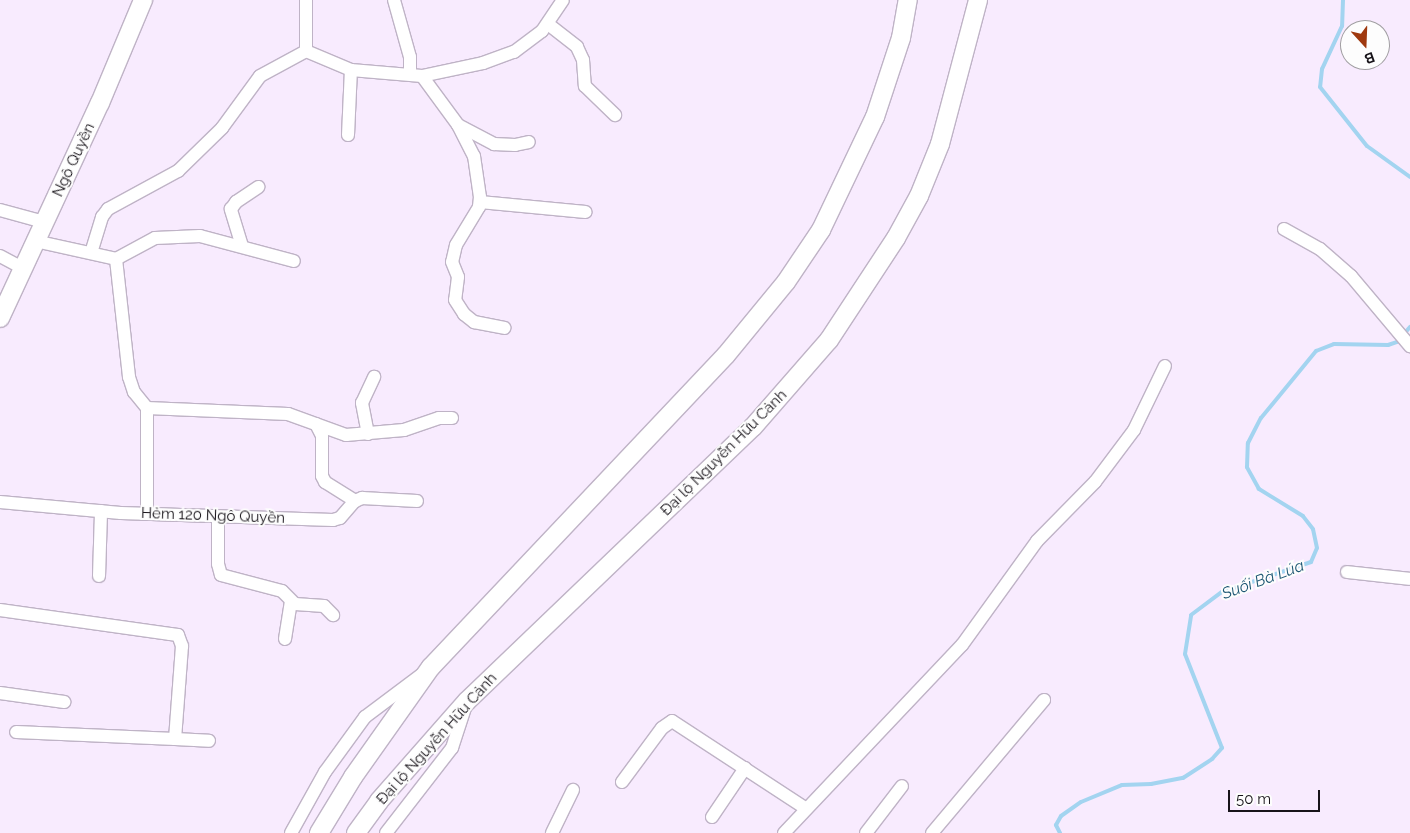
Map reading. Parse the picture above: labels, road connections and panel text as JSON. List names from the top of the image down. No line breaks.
{"streets":{"main road":["Ngô Quyền","Đại lộ Nguyễn Hữu Cảnh"],"street":["Hẻm 120 Ngô Quyền"]},"water":["Suối Bà Lúa"],"scale_bar":"50 m","north":"bottom"}
